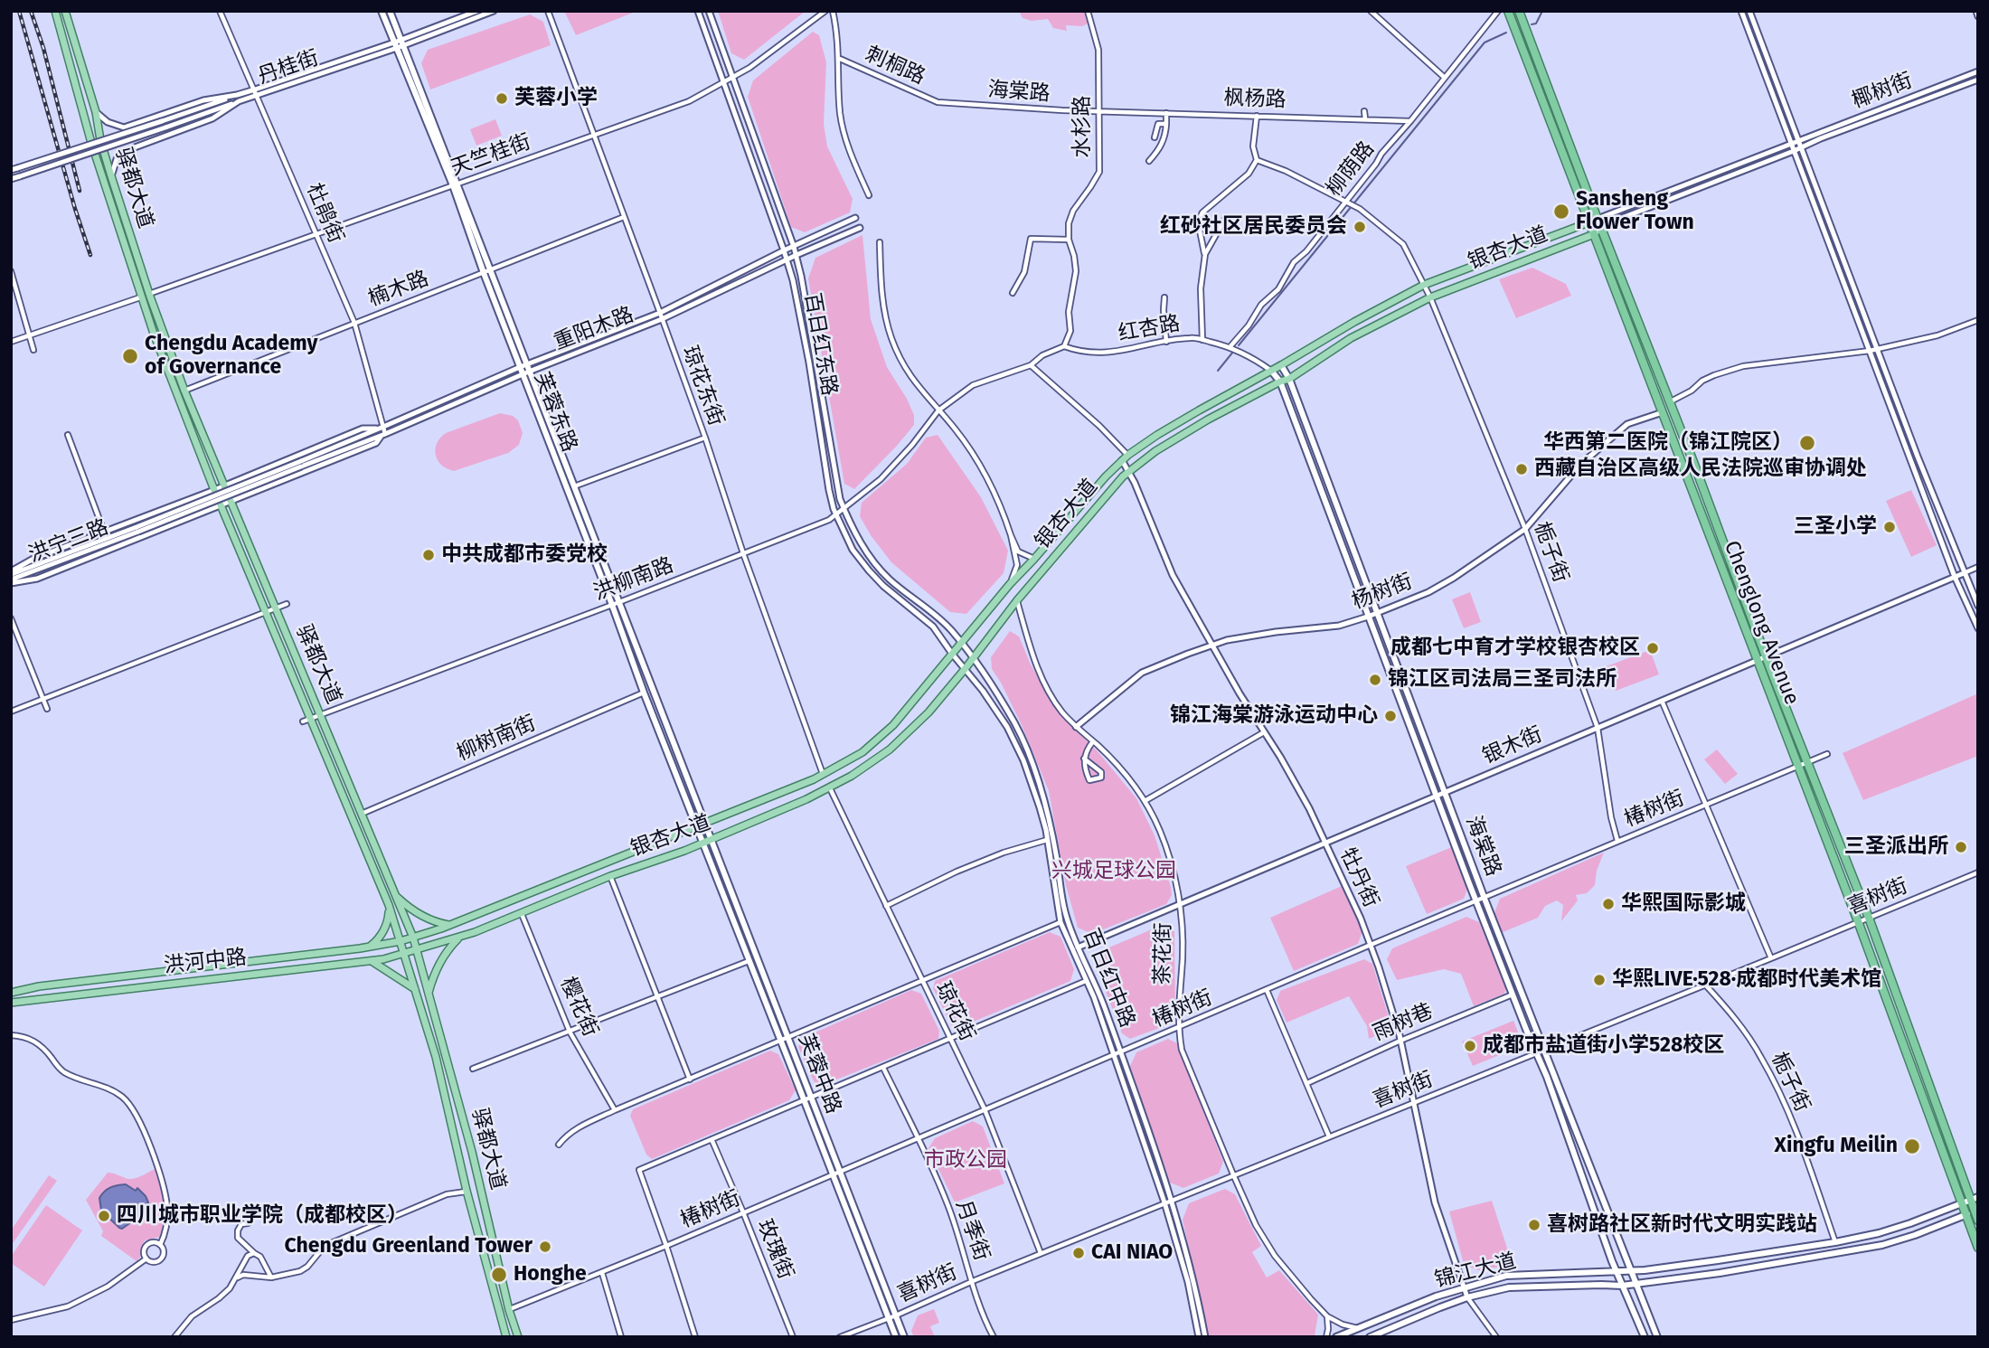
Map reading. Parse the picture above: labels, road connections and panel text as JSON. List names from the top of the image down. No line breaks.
{"streets":{"highway":["Chenglong Avenue"],"main road":["海棠路","驿都大道","银杏大道","芙蓉东路","洪河中路","芙蓉中路","锦江大道"],"street":["刺桐路","丹桂街","椰树街","枫杨路","水杉路","天竺桂街","柳荫路","杜鹃街","楠木路","重阳木路","红杏路","百日红东路","琼花东街","洪宁三路","栀子街","洪柳南路","杨树街","柳树南街","银木街","椿树街","牡丹街","喜树街","茶花街","百日红中路","樱花街","琼花街","雨树巷","月季街","玫瑰街"]},"crossings":[["刺桐路","海棠路"],["丹桂街","驿都大道"],["丹桂街","杜鹃街"],["丹桂街","芙蓉东路"],["椰树街","银杏大道"],["海棠路","枫杨路"],["海棠路","水杉路"],["海棠路","银杏大道"],["海棠路","红杏路"],["海棠路","杨树街"],["海棠路","银木街"],["海棠路","椿树街"],["海棠路","喜树街"],["海棠路","雨树巷"],["海棠路","锦江大道"],["枫杨路","水杉路"],["枫杨路","柳荫路"],["水杉路","红杏路"],["水杉路","洪柳南路"],["天竺桂街","驿都大道"],["天竺桂街","杜鹃街"],["天竺桂街","百日红东路"],["天竺桂街","琼花东街"],["天竺桂街","芙蓉东路"],["柳荫路","红杏路"],["柳荫路","栀子街"],["驿都大道","银杏大道"],["驿都大道","楠木路"],["驿都大道","洪柳南路"],["驿都大道","柳树南街"],["驿都大道","椿树街"],["驿都大道","洪河中路"],["杜鹃街","楠木路"],["杜鹃街","重阳木路"],["银杏大道","红杏路"],["银杏大道","百日红东路"],["银杏大道","琼花东街"],["银杏大道","芙蓉东路"],["银杏大道","栀子街"],["银杏大道","Chenglong Avenue"],["银杏大道","牡丹街"],["银杏大道","茶花街"],["银杏大道","洪河中路"],["银杏大道","百日红中路"],["银杏大道","樱花街"],["银杏大道","琼花街"],["银杏大道","芙蓉中路"],["楠木路","琼花东街"],["楠木路","芙蓉东路"],["重阳木路","百日红东路"],["重阳木路","琼花东街"],["重阳木路","芙蓉东路"],["重阳木路","洪宁三路"],["红杏路","洪柳南路"],["百日红东路","洪柳南路"],["百日红东路","百日红中路"],["琼花东街","洪柳南路"],["芙蓉东路","洪柳南路"],["芙蓉东路","柳树南街"],["芙蓉东路","芙蓉中路"],["栀子街","杨树街"],["栀子街","银木街"],["栀子街","椿树街"],["栀子街","喜树街"],["栀子街","锦江大道"],["杨树街","Chenglong Avenue"],["杨树街","牡丹街"],["杨树街","茶花街"],["Chenglong Avenue","银木街"],["Chenglong Avenue","椿树街"],["Chenglong Avenue","喜树街"],["Chenglong Avenue","锦江大道"],["银木街","牡丹街"],["银木街","茶花街"],["银木街","百日红中路"],["椿树街","牡丹街"],["椿树街","茶花街"],["椿树街","百日红中路"],["椿树街","琼花街"],["椿树街","芙蓉中路"],["椿树街","月季街"],["椿树街","玫瑰街"],["牡丹街","喜树街"],["牡丹街","雨树巷"],["牡丹街","锦江大道"],["喜树街","茶花街"],["喜树街","百日红中路"],["喜树街","琼花街"],["喜树街","芙蓉中路"],["喜树街","月季街"],["茶花街","锦江大道"]],"parks":["兴城足球公园","市政公园"],"places":["芙蓉小学","Sansheng Flower Town","红砂社区居民委员会","Chengdu Academy of Governance","华西第二医院（锦江院区）","西藏自治区高级人民法院巡审协调处","三圣小学","中共成都市委党校","成都七中育才学校银杏校区","锦江区司法局三圣司法所","锦江海棠游泳运动中心","三圣派出所","华熙国际影城","华熙LIVE·528·成都时代美术馆","成都市盐道街小学528校区","Xingfu Meilin","四川城市职业学院（成都校区）","喜树路社区新时代文明实践站","Chengdu Greenland Tower","CAI NIAO","Honghe"]}
